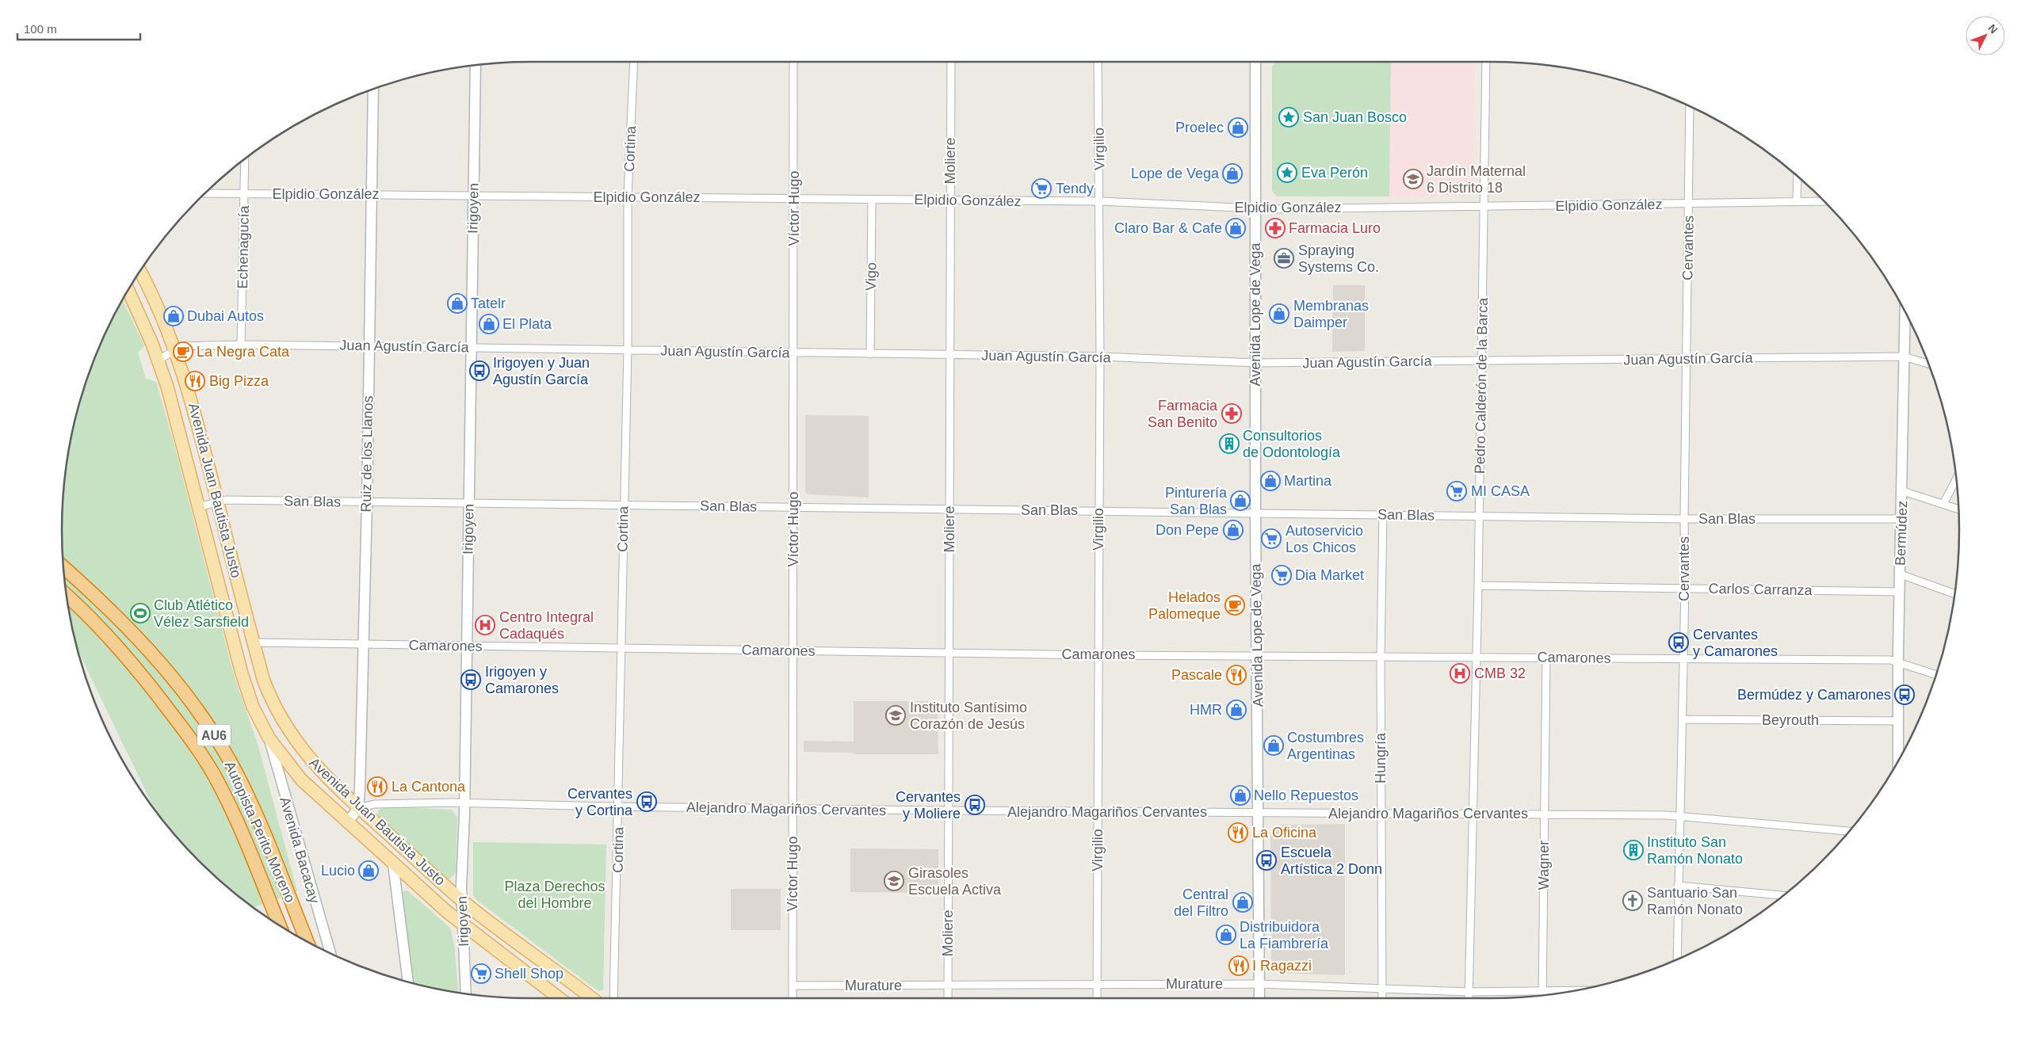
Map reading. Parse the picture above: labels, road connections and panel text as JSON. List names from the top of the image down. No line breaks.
{"streets":{"highway":["AU6","Autopista Perito Moreno"],"main road":["Avenida Juan Bautista Justo"],"street":["Cortina","Virgilio","Moliere","Elpidio González","Irigoyen","Víctor Hugo","Echenagucía","Cervantes","Vigo","Avenida Lope de Vega","Juan Agustín García","Pedro Calderón de la Barca","Ruiz de los Llanos","San Blas","Bermúdez","Carlos Carranza","Camarones","Beyrouth","Hungría","Alejandro Magariños Cervantes","Avenida Bacacay","Wagner","Murature"]},"crossings":[["Cortina","Elpidio González"],["Cortina","Juan Agustín García"],["Cortina","San Blas"],["Cortina","Camarones"],["Cortina","Alejandro Magariños Cervantes"],["Virgilio","Elpidio González"],["Virgilio","Juan Agustín García"],["Virgilio","San Blas"],["Virgilio","Camarones"],["Virgilio","Alejandro Magariños Cervantes"],["Virgilio","Murature"],["Moliere","Elpidio González"],["Moliere","Juan Agustín García"],["Moliere","San Blas"],["Moliere","Camarones"],["Moliere","Alejandro Magariños Cervantes"],["Moliere","Murature"],["Elpidio González","Irigoyen"],["Elpidio González","Víctor Hugo"],["Elpidio González","Echenagucía"],["Elpidio González","Cervantes"],["Elpidio González","Vigo"],["Elpidio González","Avenida Lope de Vega"],["Elpidio González","Pedro Calderón de la Barca"],["Elpidio González","Ruiz de los Llanos"],["Irigoyen","Juan Agustín García"],["Irigoyen","Avenida Juan Bautista Justo"],["Irigoyen","San Blas"],["Irigoyen","Camarones"],["Irigoyen","Alejandro Magariños Cervantes"],["Víctor Hugo","Juan Agustín García"],["Víctor Hugo","San Blas"],["Víctor Hugo","Camarones"],["Víctor Hugo","Alejandro Magariños Cervantes"],["Víctor Hugo","Murature"],["Echenagucía","Juan Agustín García"],["Cervantes","Juan Agustín García"],["Cervantes","San Blas"],["Cervantes","Carlos Carranza"],["Cervantes","Camarones"],["Cervantes","Beyrouth"],["Cervantes","Alejandro Magariños Cervantes"],["Vigo","Juan Agustín García"],["Avenida Lope de Vega","Juan Agustín García"],["Avenida Lope de Vega","San Blas"],["Avenida Lope de Vega","Camarones"],["Avenida Lope de Vega","Alejandro Magariños Cervantes"],["Avenida Lope de Vega","Murature"],["Juan Agustín García","Pedro Calderón de la Barca"],["Juan Agustín García","Ruiz de los Llanos"],["Juan Agustín García","Avenida Juan Bautista Justo"],["Juan Agustín García","Bermúdez"],["Pedro Calderón de la Barca","San Blas"],["Pedro Calderón de la Barca","Carlos Carranza"],["Pedro Calderón de la Barca","Camarones"],["Pedro Calderón de la Barca","Alejandro Magariños Cervantes"],["Pedro Calderón de la Barca","Murature"],["Ruiz de los Llanos","Avenida Juan Bautista Justo"],["Ruiz de los Llanos","San Blas"],["Ruiz de los Llanos","Camarones"],["Ruiz de los Llanos","Alejandro Magariños Cervantes"],["Avenida Juan Bautista Justo","San Blas"],["Avenida Juan Bautista Justo","Camarones"],["Avenida Juan Bautista Justo","Alejandro Magariños Cervantes"],["Avenida Juan Bautista Justo","Avenida Bacacay"],["San Blas","Bermúdez"],["San Blas","Hungría"],["Bermúdez","Carlos Carranza"],["Bermúdez","Camarones"],["Bermúdez","Beyrouth"],["Camarones","Hungría"],["Camarones","Wagner"],["Hungría","Alejandro Magariños Cervantes"],["Hungría","Murature"],["Alejandro Magariños Cervantes","Wagner"],["Wagner","Murature"]],"parks":["Plaza Derechos del Hombre"],"places":{"place":["San Juan Bosco","Eva Perón"],"shop":["Proelec","Lope de Vega","Claro Bar & Cafe","Tatelr","Membranas Daimper","Dubai Autos","El Plata","Martina","Pinturería San Blas","Don Pepe","HMR","Costumbres Argentinas","Nello Repuestos","Lucio","Central del Filtro","Distribuidora La Fiambrería"],"school or university":["Jardín Maternal 6 Distrito 18","Instituto Santísimo Corazón de Jesús","Girasoles Escuela Activa"],"supermarket":["Tendy","MI CASA","Autoservicio Los Chicos","Dia Market","Shell Shop"],"pharmacy":["Farmacia Luro","Farmacia San Benito"],"office":["Spraying Systems Co."],"cafe":["La Negra Cata","Helados Palomeque"],"bus stop":["Irigoyen y Juan Agustín García","Cervantes y Camarones","Irigoyen y Camarones","Bermúdez y Camarones","Cervantes y Cortina","Cervantes y Moliere","Escuela Artística 2 Donn"],"restaurant":["Big Pizza","Pascale","La Cantona","La Oficina","I Ragazzi"],"building":["Consultorios de Odontología","Instituto San Ramón Nonato"],"sports":["Club Atlético Vélez Sarsfield"],"hospital":["Centro Integral Cadaqués","CMB 32"],"church":["Santuario San Ramón Nonato"]},"scale_bar":"100 m","north":"top right"}
